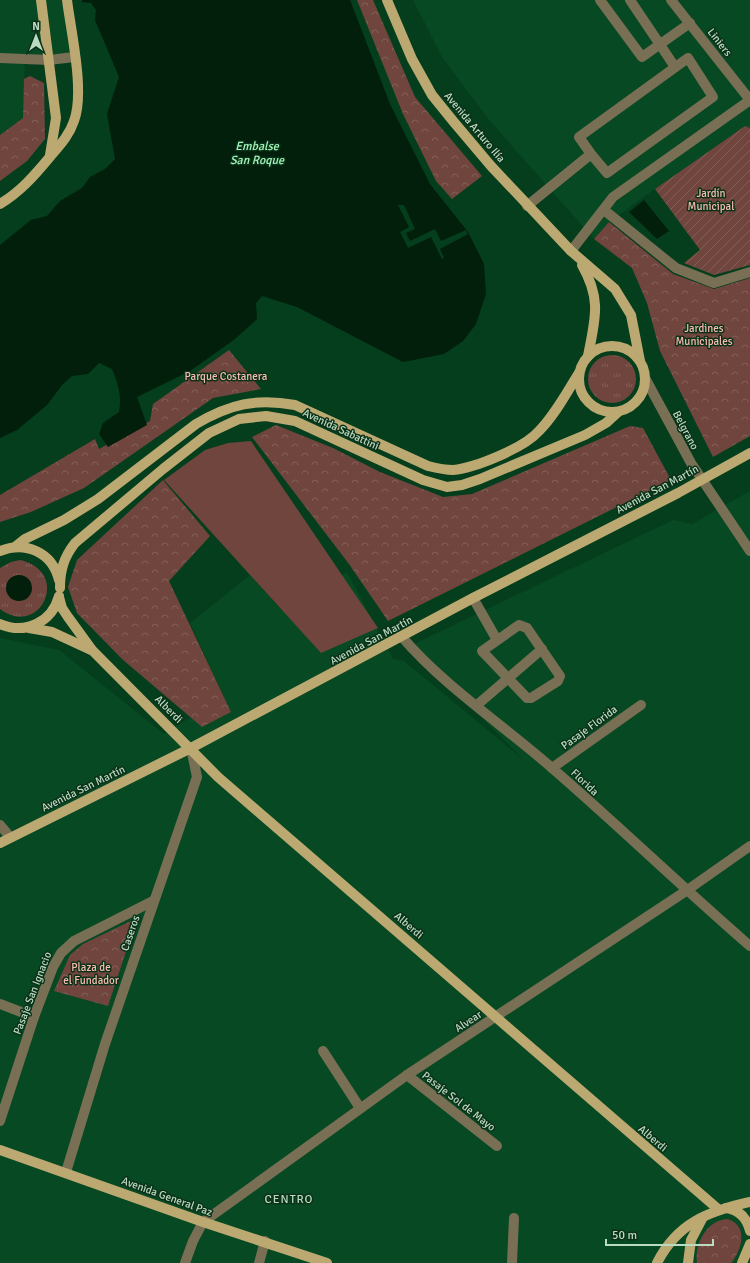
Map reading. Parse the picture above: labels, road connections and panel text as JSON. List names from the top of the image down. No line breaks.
{"streets":{"main road":["Avenida Arturo Ilía","Avenida Sabattini","Avenida San Martín","Alberdi","Avenida General Paz"],"street":["Liniers","Belgrano","Pasaje Florida","Florida","Caseros","Pasaje San Ignacio","Alvear","Pasaje Sol de Mayo"]},"crossings":[["Avenida Sabattini","Belgrano"],["Avenida Sabattini","Alberdi"],["Belgrano","Avenida San Martín"],["Avenida San Martín","Alberdi"],["Avenida San Martín","Florida"],["Avenida San Martín","Caseros"],["Alberdi","Caseros"],["Alberdi","Alvear"],["Pasaje Florida","Florida"],["Florida","Alvear"],["Caseros","Pasaje San Ignacio"],["Caseros","Avenida General Paz"],["Alvear","Pasaje Sol de Mayo"],["Alvear","Avenida General Paz"]],"districts":["CENTRO"],"water":["Embalse San Roque"],"parks":["Jardín Municipal","Jardines Municipales","Parque Costanera","Plaza de el Fundador"],"scale_bar":"50 m","north":"top"}
